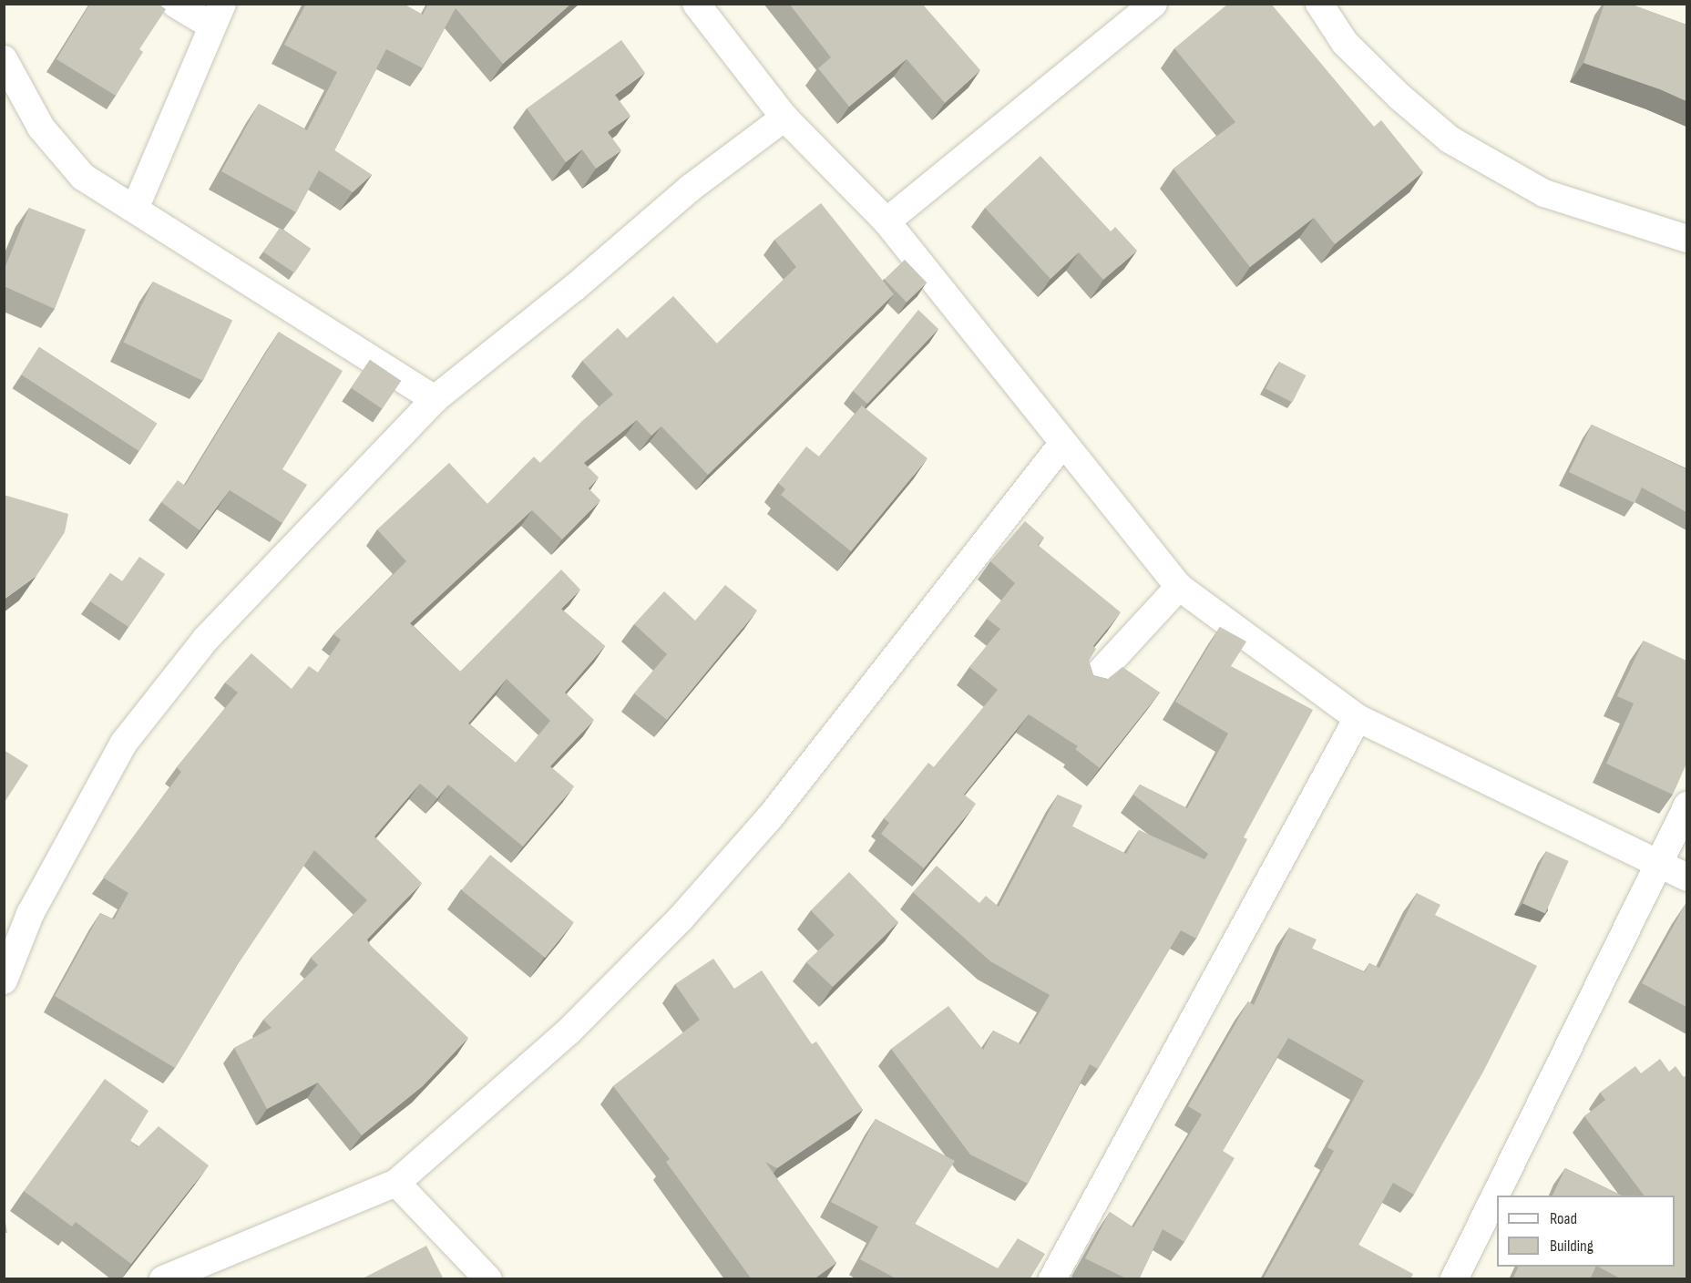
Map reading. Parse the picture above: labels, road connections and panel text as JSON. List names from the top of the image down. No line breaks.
{"legend":["Road","Building"]}
